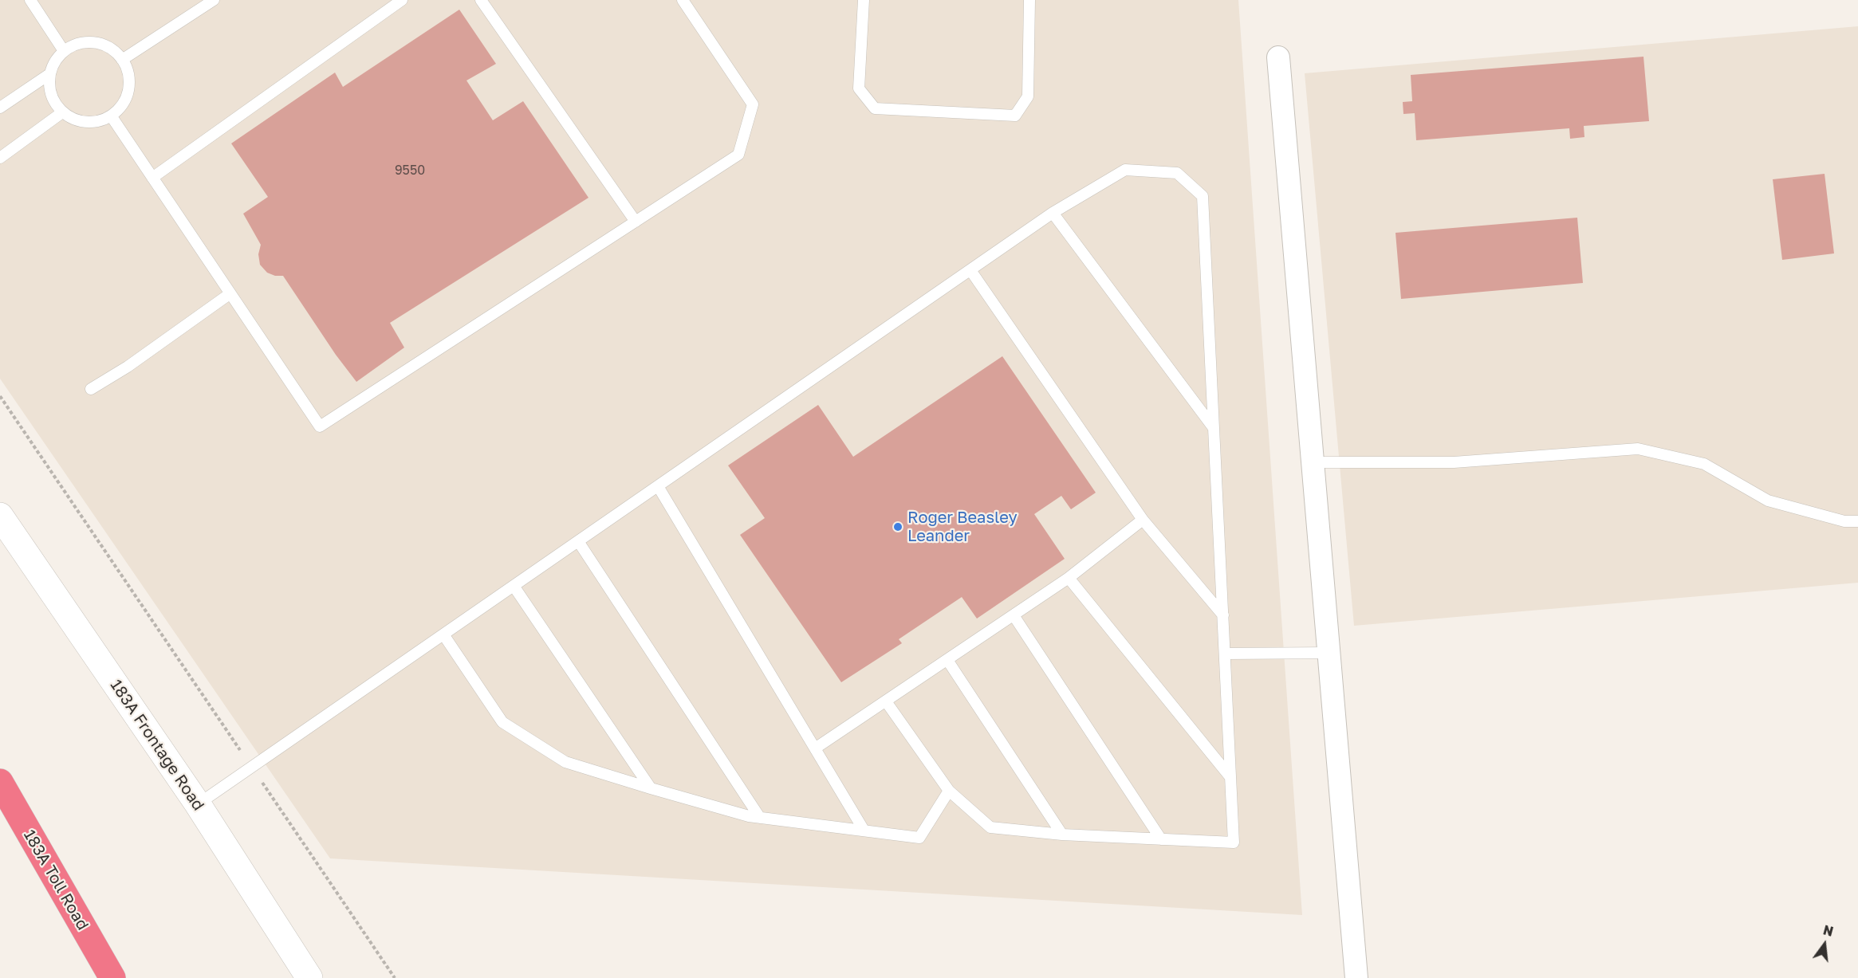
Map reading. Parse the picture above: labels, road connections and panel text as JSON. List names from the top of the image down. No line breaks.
{"streets":{"highway":["183A Toll Road"],"main road":["183A Frontage Road"]},"places":["Roger Beasley Leander"],"house_numbers":["9550"],"north":"top"}
